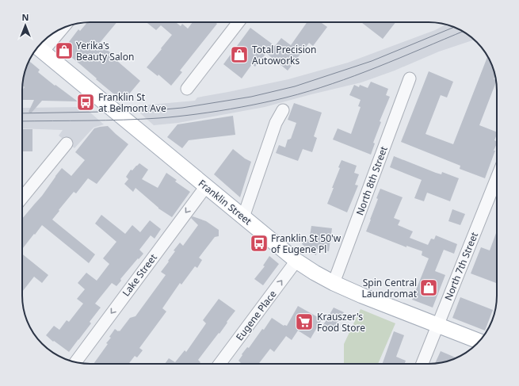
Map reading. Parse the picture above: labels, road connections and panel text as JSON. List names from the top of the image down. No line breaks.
{"streets":{"main road":["Franklin Street"],"street":["North 8th Street","North 7th Street","Lake Street","Eugene Place"]},"crossings":[["North 8th Street","Franklin Street"],["Franklin Street","North 7th Street"],["Franklin Street","Lake Street"],["Franklin Street","Eugene Place"]],"one_way":["Lake Street","Eugene Place"],"places":{"shop":["Yerika's Beauty Salon","Total Precision Autoworks","Spin Central Laundromat"],"bus stop":["Franklin St at Belmont Ave","Franklin St 50'w of Eugene Pl"],"supermarket":["Krauszer's Food Store"]},"north":"top"}
